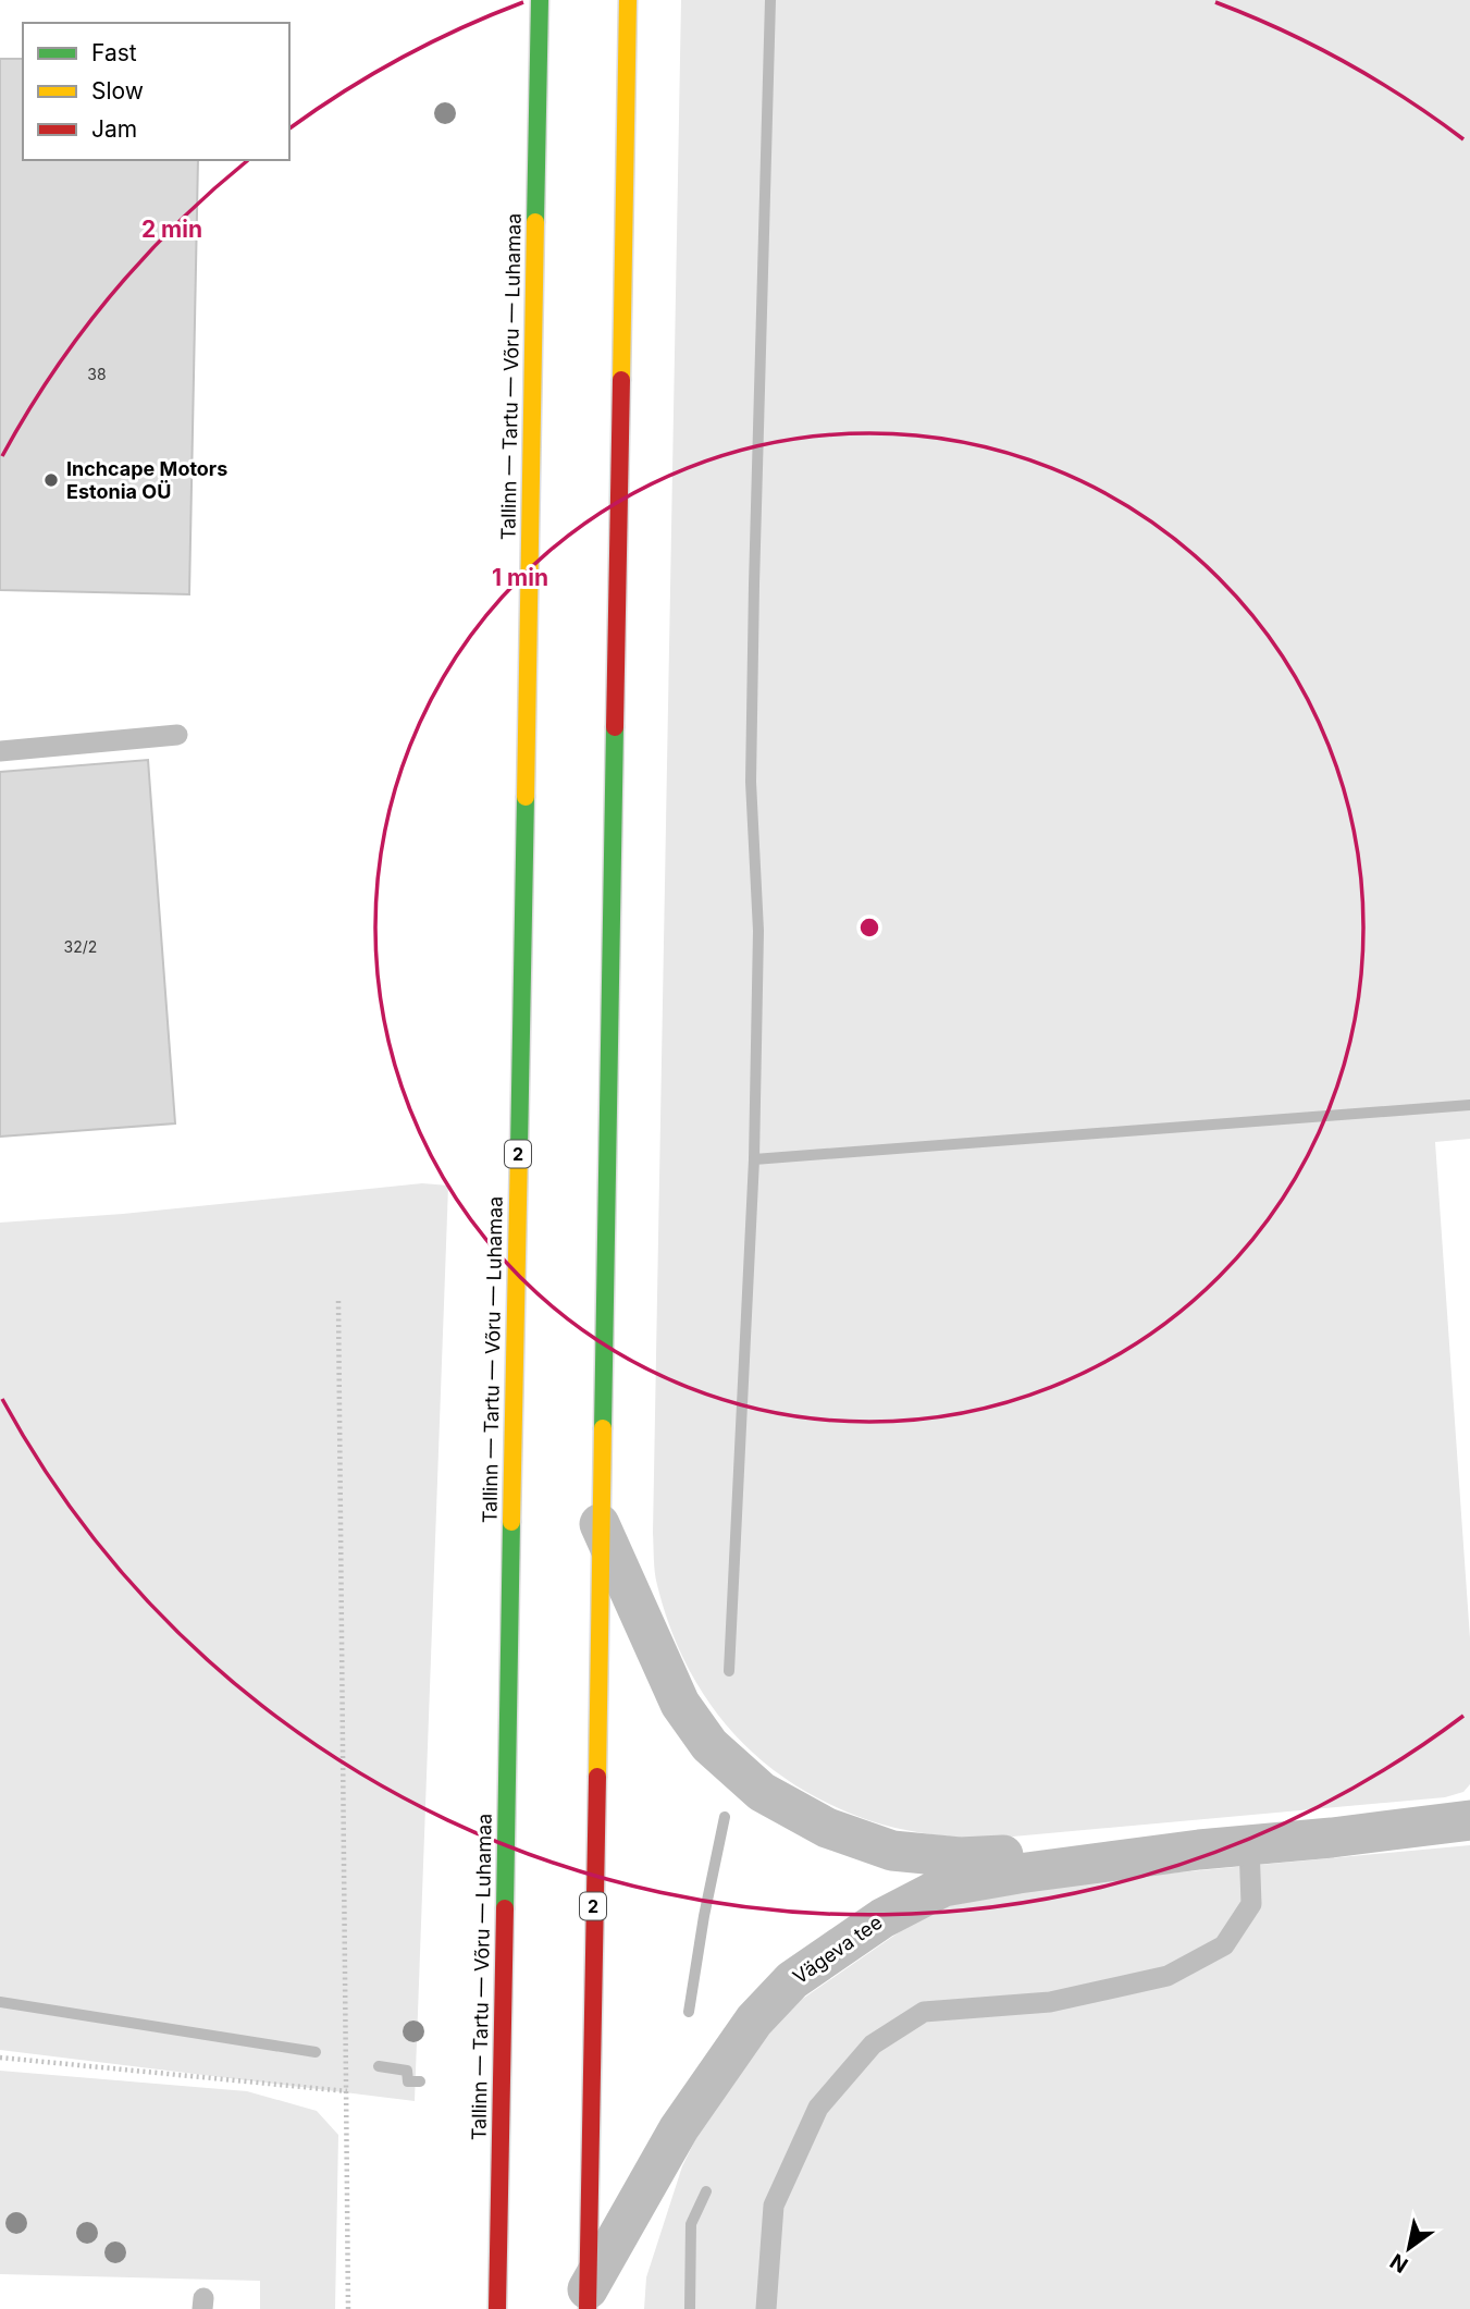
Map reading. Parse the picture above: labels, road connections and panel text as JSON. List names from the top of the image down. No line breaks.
{"streets":{"highway":["Tallinn — Tartu — Võru — Luhamaa","2"],"street":["Vägeva tee"]},"crossings":[["2","Vägeva tee"]],"places":["Inchcape Motors Estonia OÜ"],"house_numbers":["38","32/2"],"legend":["Fast","Slow","Jam"],"north":"bottom left","rings":["2 min","1 min"]}
